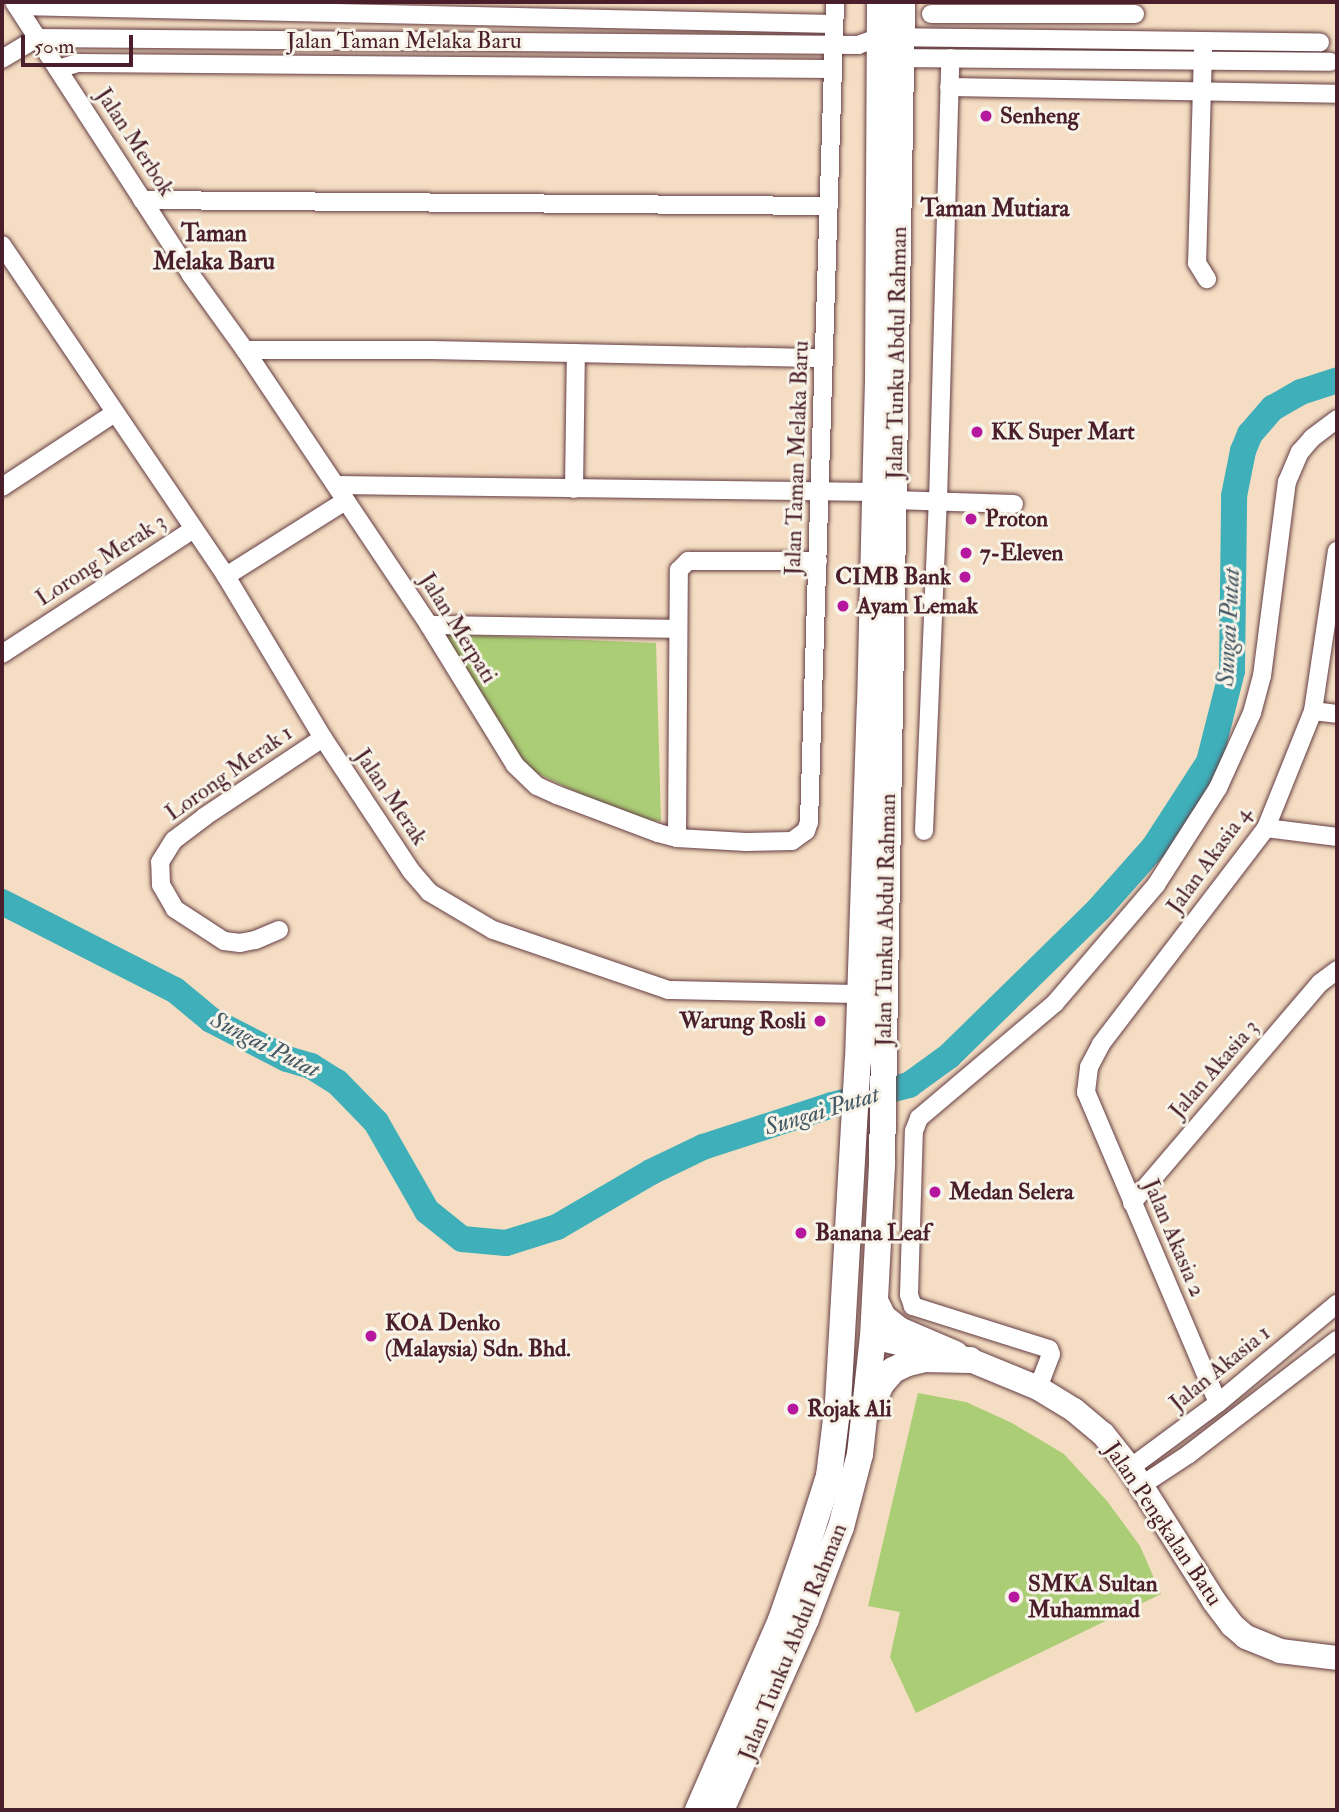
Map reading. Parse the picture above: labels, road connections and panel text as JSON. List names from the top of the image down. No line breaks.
{"streets":{"main road":["Jalan Tunku Abdul Rahman","Jalan Pengkalan Batu"],"street":["Jalan Taman Melaka Baru","Jalan Merbok","Lorong Merak 3","Jalan Merpati","Lorong Merak 1","Jalan Merak","Jalan Akasia 4","Jalan Akasia 3","Jalan Akasia 2","Jalan Akasia 1"]},"crossings":[["Jalan Taman Melaka Baru","Jalan Merbok"],["Jalan Taman Melaka Baru","Jalan Merpati"],["Jalan Merbok","Jalan Merpati"],["Jalan Tunku Abdul Rahman","Jalan Merak"],["Jalan Tunku Abdul Rahman","Jalan Pengkalan Batu"],["Lorong Merak 3","Jalan Merak"],["Lorong Merak 1","Jalan Merak"],["Jalan Akasia 4","Jalan Akasia 2"],["Jalan Akasia 3","Jalan Akasia 2"],["Jalan Akasia 2","Jalan Akasia 1"],["Jalan Akasia 1","Jalan Pengkalan Batu"]],"districts":["Taman Mutiara","Taman Melaka Baru"],"water":["Sungai Putat"],"places":["Senheng","KK Super Mart","Proton","7-Eleven","CIMB Bank","Ayam Lemak","Warung Rosli","Medan Selera","Banana Leaf","KOA Denko (Malaysia) Sdn. Bhd.","Rojak Ali","SMKA Sultan Muhammad"],"scale_bar":"50 m"}
